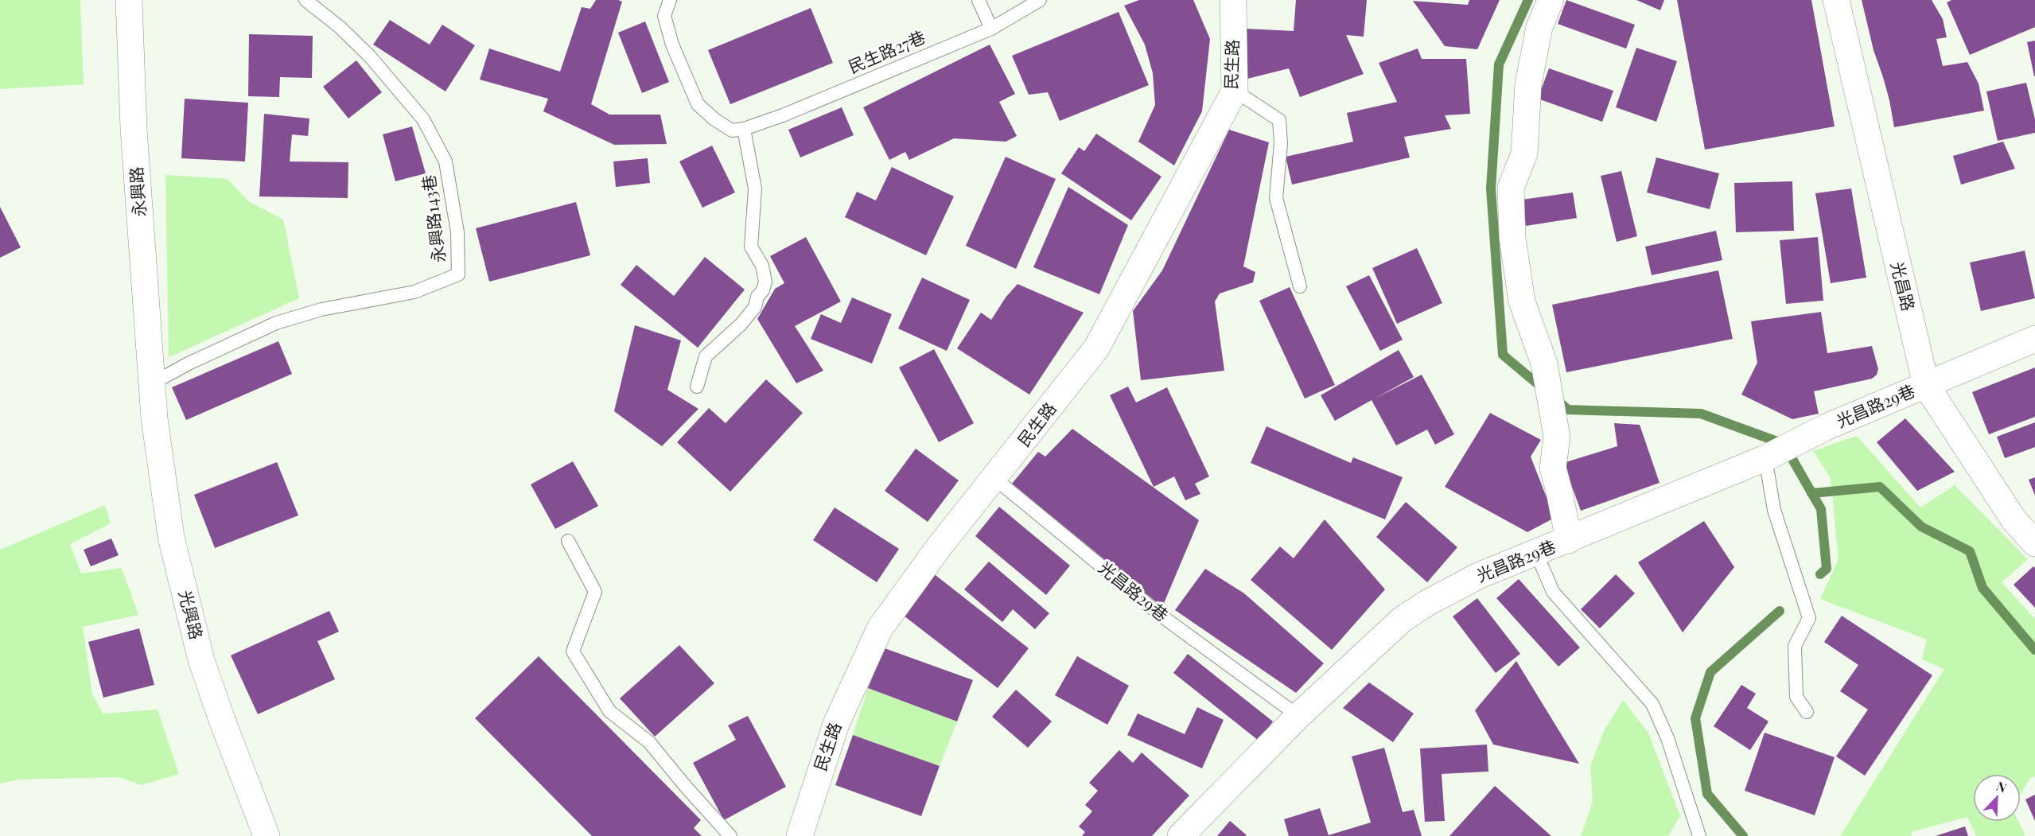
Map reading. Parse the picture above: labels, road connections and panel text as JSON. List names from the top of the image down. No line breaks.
{"streets":{"street":["民生路","永興路","光昌路","光昌路29巷","光興路"],"lane":["民生路27巷","永興路143巷"]},"crossings":[["民生路","光昌路29巷"],["永興路","永興路143巷"],["永興路","光興路"],["永興路143巷","光興路"],["光昌路","光昌路29巷"]],"north":"top right"}
